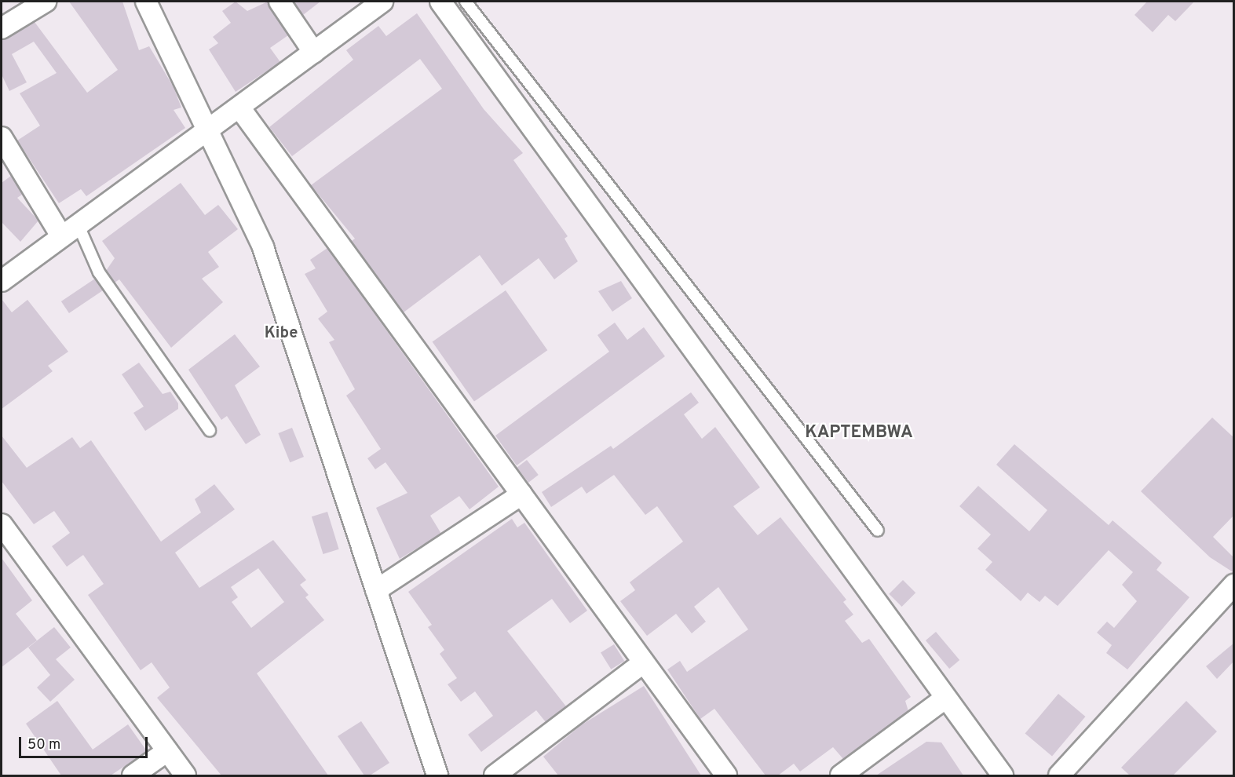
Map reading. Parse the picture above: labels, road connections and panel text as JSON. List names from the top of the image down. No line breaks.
{"districts":["Kibe","KAPTEMBWA"],"scale_bar":"50 m"}
